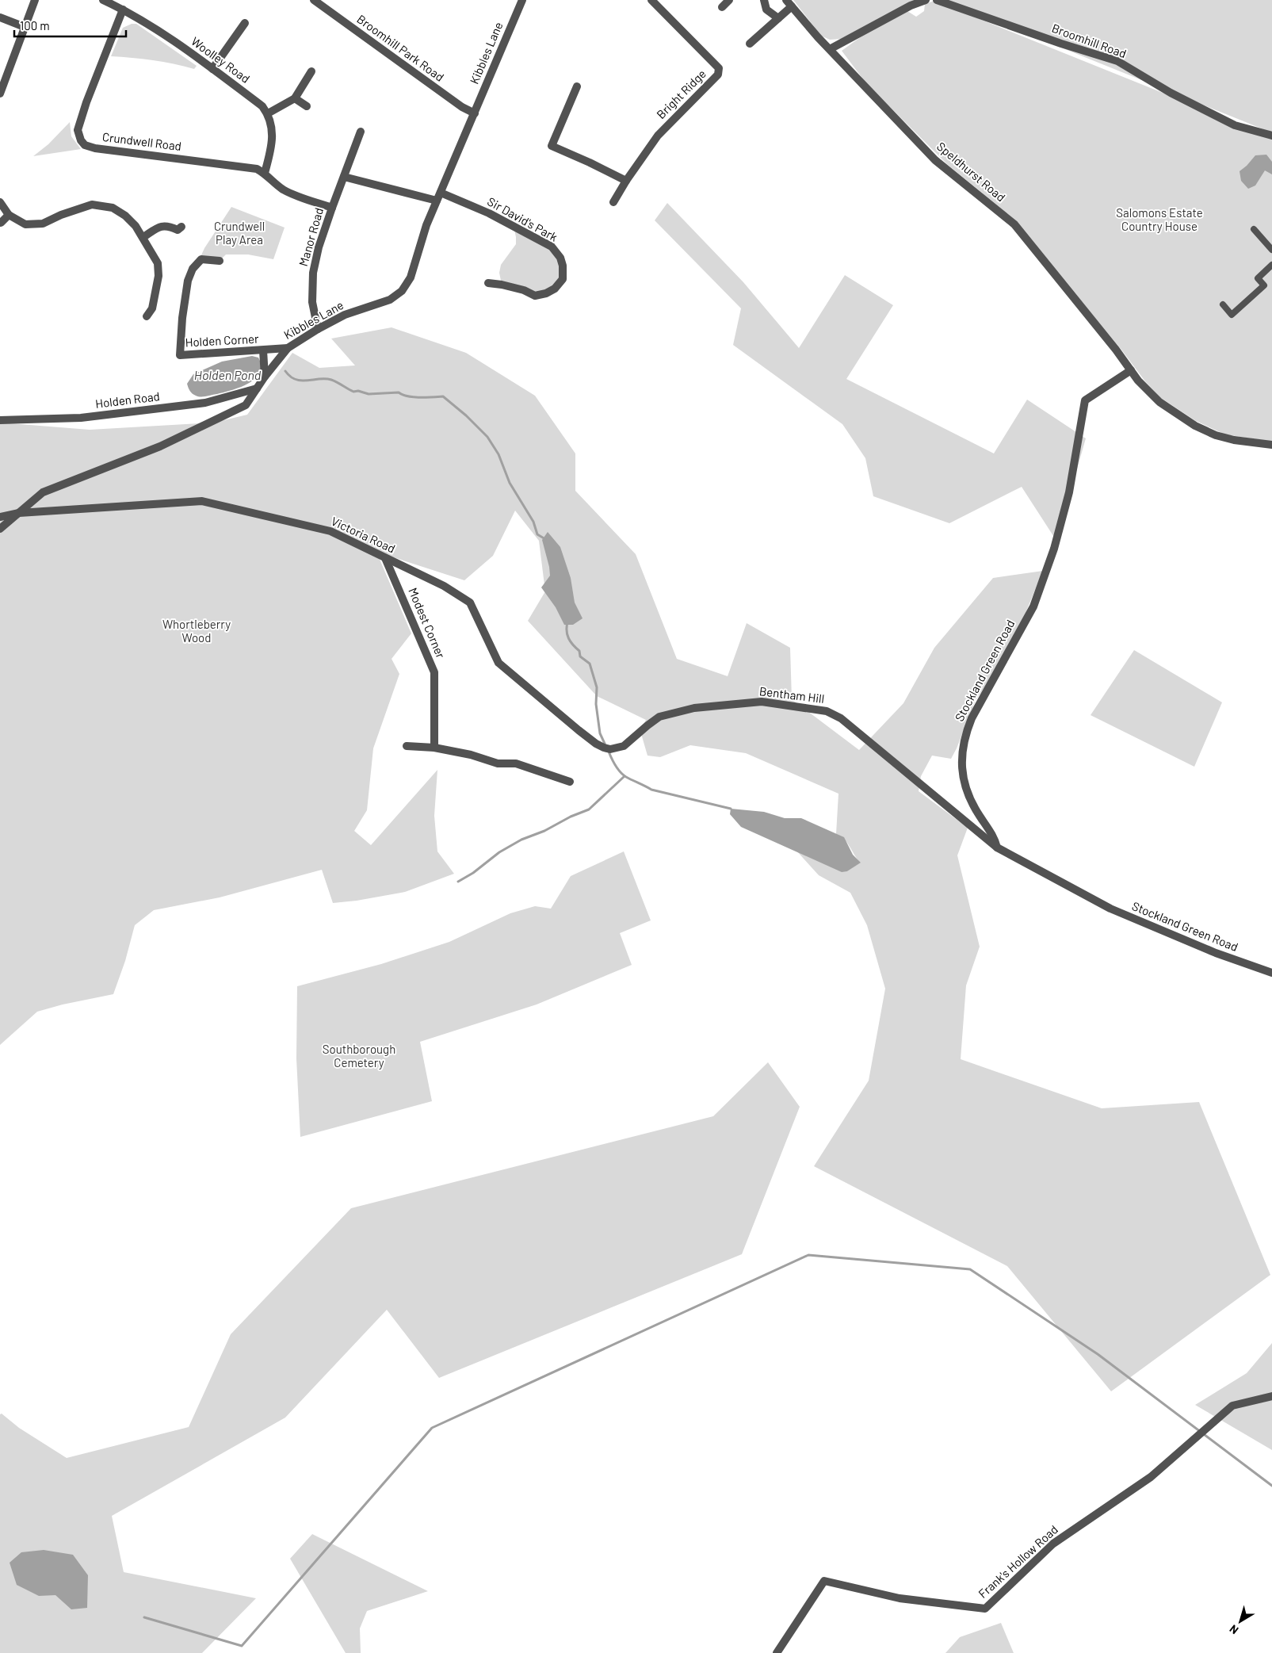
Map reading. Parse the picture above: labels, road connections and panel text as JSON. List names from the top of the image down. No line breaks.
{"streets":{"street":["Broomhill Road","Broomhill Park Road","Kibbles Lane","Woolley Road","Bright Ridge","Crundwell Road","Speldhurst Road","Sir David's Park","Manor Road","Holden Corner","Holden Road","Victoria Road","Modest Corner","Stockland Green Road","Bentham Hill","Frank's Hollow Road"]},"crossings":[["Broomhill Park Road","Kibbles Lane"],["Kibbles Lane","Sir David's Park"],["Kibbles Lane","Manor Road"],["Kibbles Lane","Holden Corner"],["Kibbles Lane","Holden Road"],["Kibbles Lane","Victoria Road"],["Woolley Road","Crundwell Road"],["Crundwell Road","Manor Road"],["Speldhurst Road","Stockland Green Road"],["Victoria Road","Modest Corner"],["Victoria Road","Bentham Hill"],["Stockland Green Road","Bentham Hill"]],"water":["Holden Pond"],"parks":["Salomons Estate Country House","Crundwell Play Area","Whortleberry Wood","Southborough Cemetery"],"scale_bar":"100 m","north":"bottom left"}
